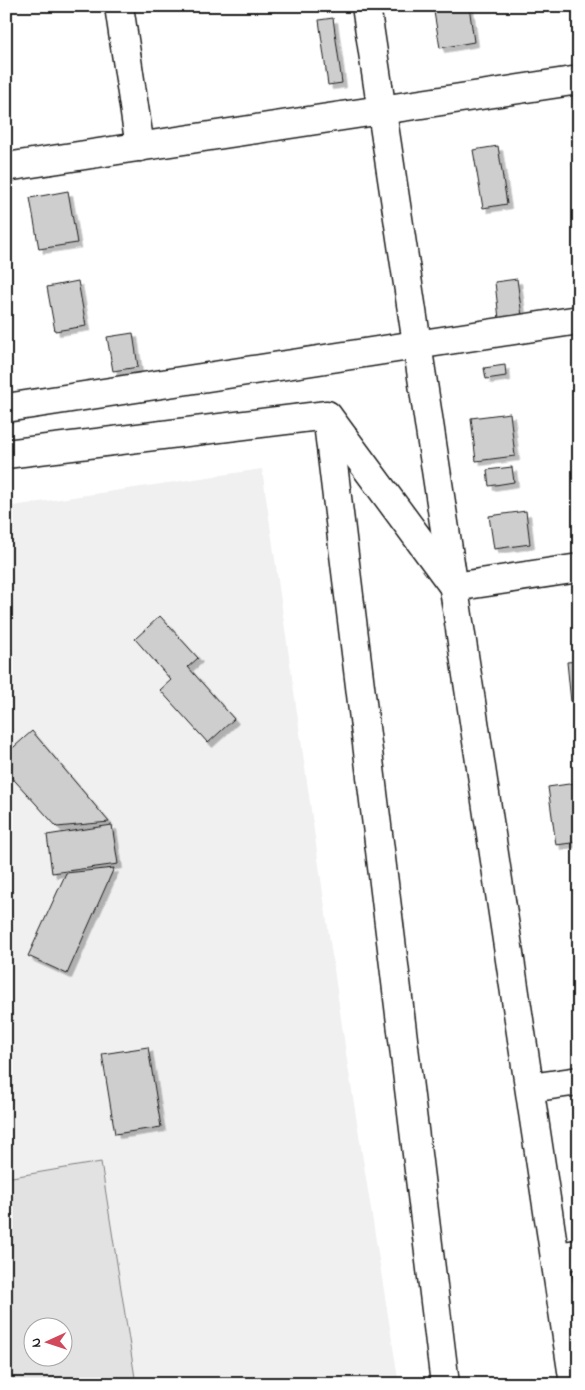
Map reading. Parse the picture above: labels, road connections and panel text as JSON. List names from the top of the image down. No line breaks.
{"north":"left"}
